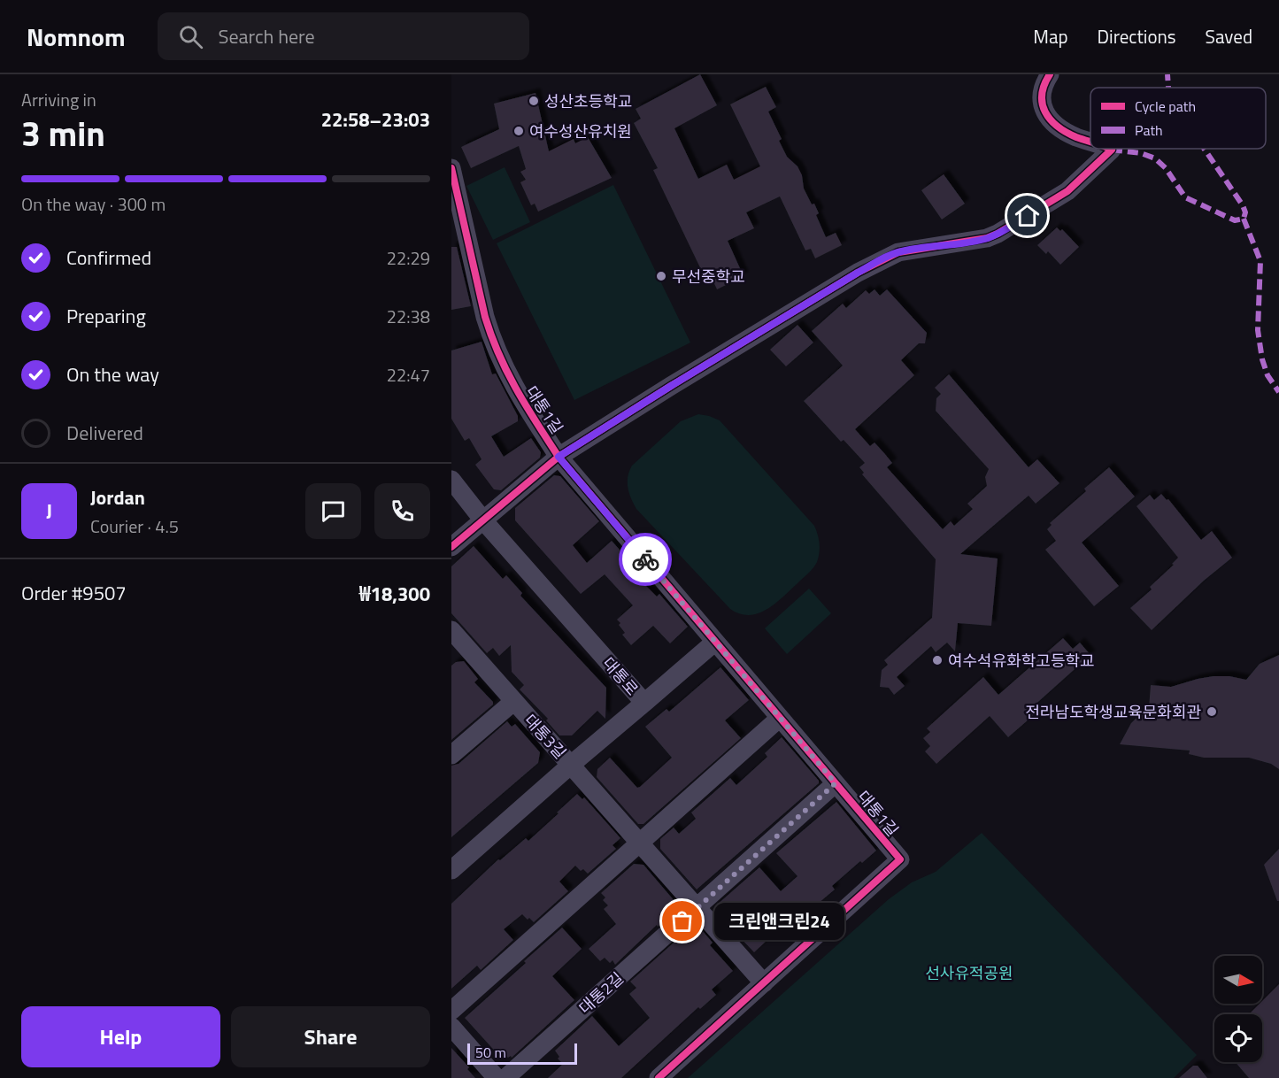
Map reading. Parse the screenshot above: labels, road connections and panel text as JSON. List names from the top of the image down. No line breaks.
{"streets":{"street":["대통1길","대통로","대통3길","대통2길"]},"crossings":[["대통1길","대통3길"],["대통로","대통3길"],["대통3길","대통2길"]],"parks":["선사유적공원"],"places":["성산초등학교","여수성산유치원","무선중학교","여수석유화학고등학교","전라남도학생교육문화회관","크린앤크린24"],"legend":["Cycle path","Path"],"scale_bar":"50 m","north":"right","page":{"header":"Nomnom","search":"Search here","nav":["Map","Directions","Saved"],"heading":["3 min","Arriving in","22:58–23:03"],"panel":["Jordan","Courier · 4.5","Order #9507","₩18,300"],"bar":"On the way · 300 m","list":[["Confirmed","22:29"],["Preparing","22:38"],["On the way","22:47"],"Delivered"],"round":"J","bubble":"크린앤크린24","buttons":["Help","Share"],"scale":"50 m"}}
